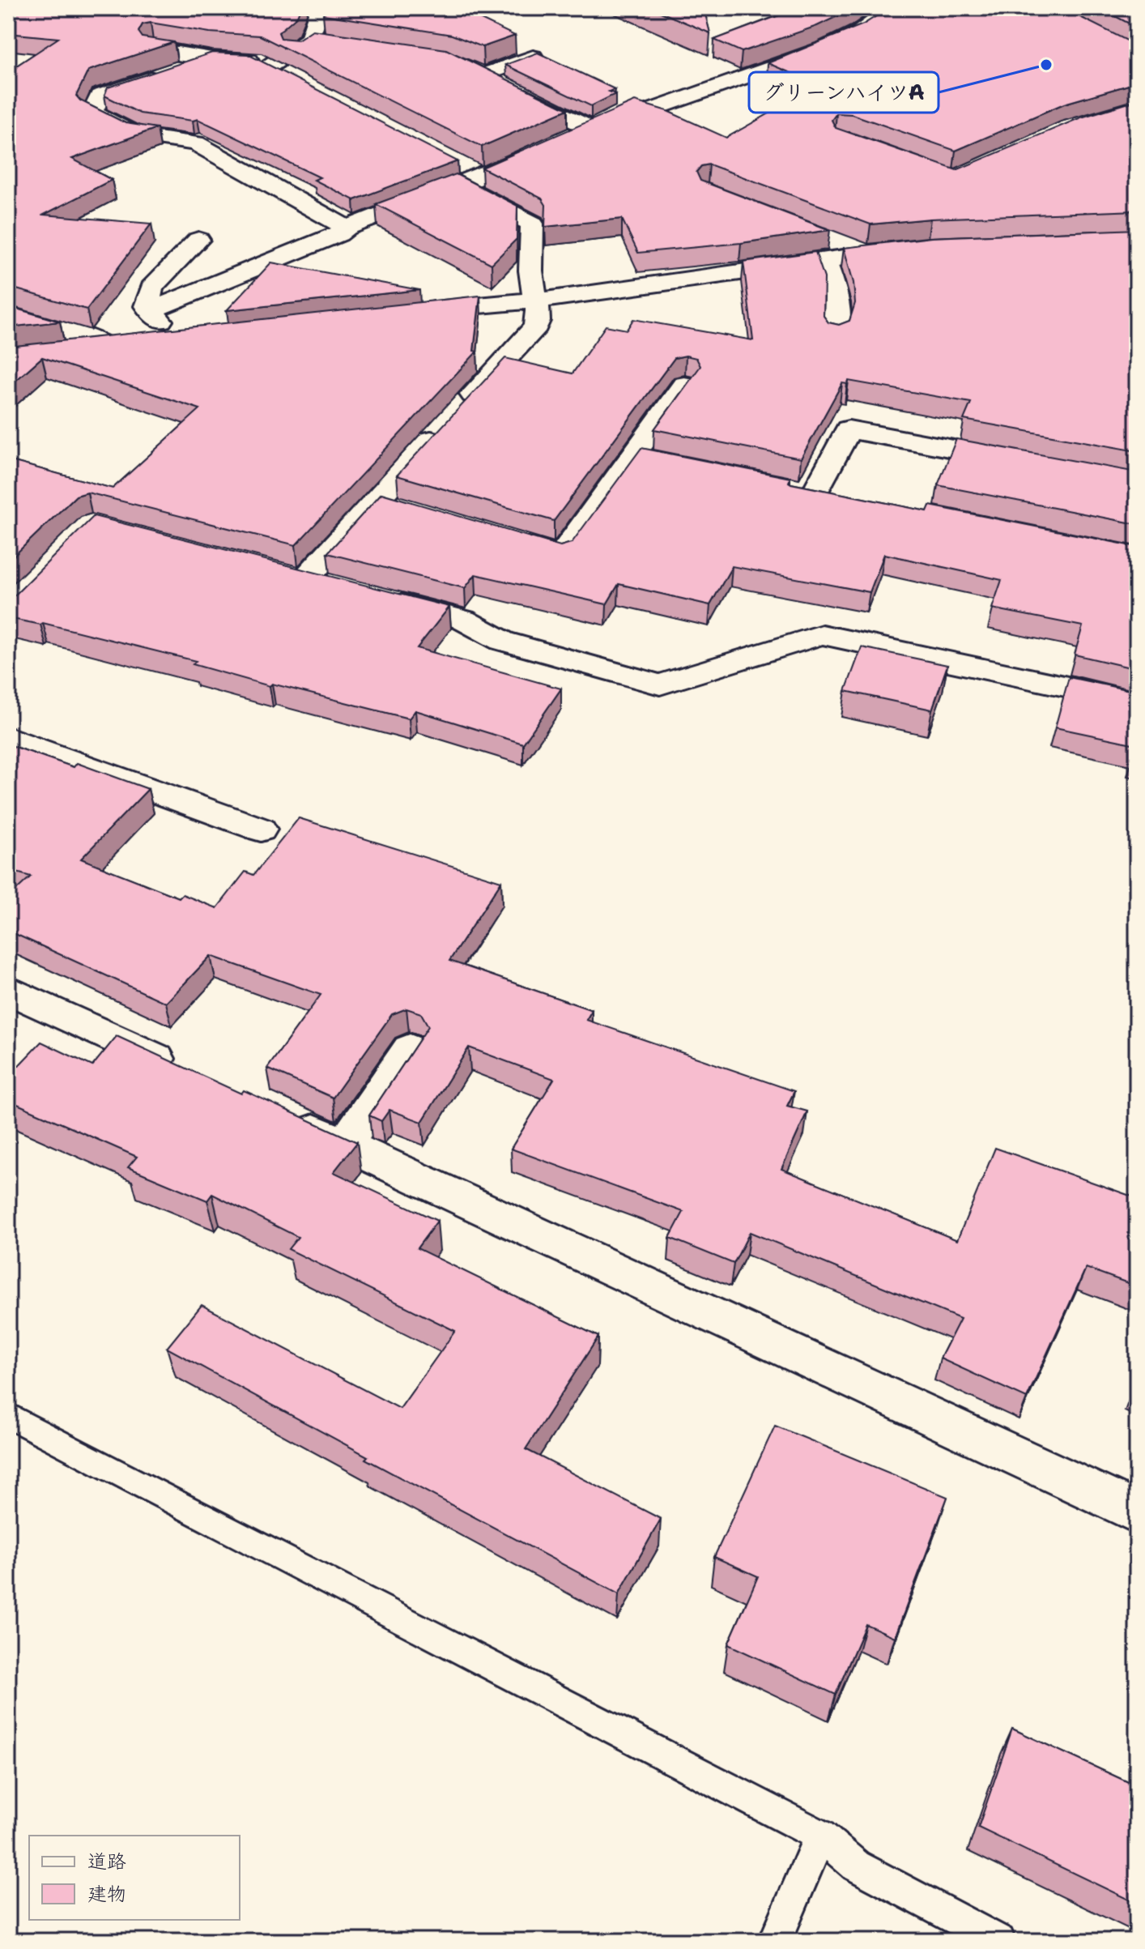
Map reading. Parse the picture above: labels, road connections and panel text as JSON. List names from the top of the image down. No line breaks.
{"places":["グリーンハイツA"],"legend":["道路","建物"]}
